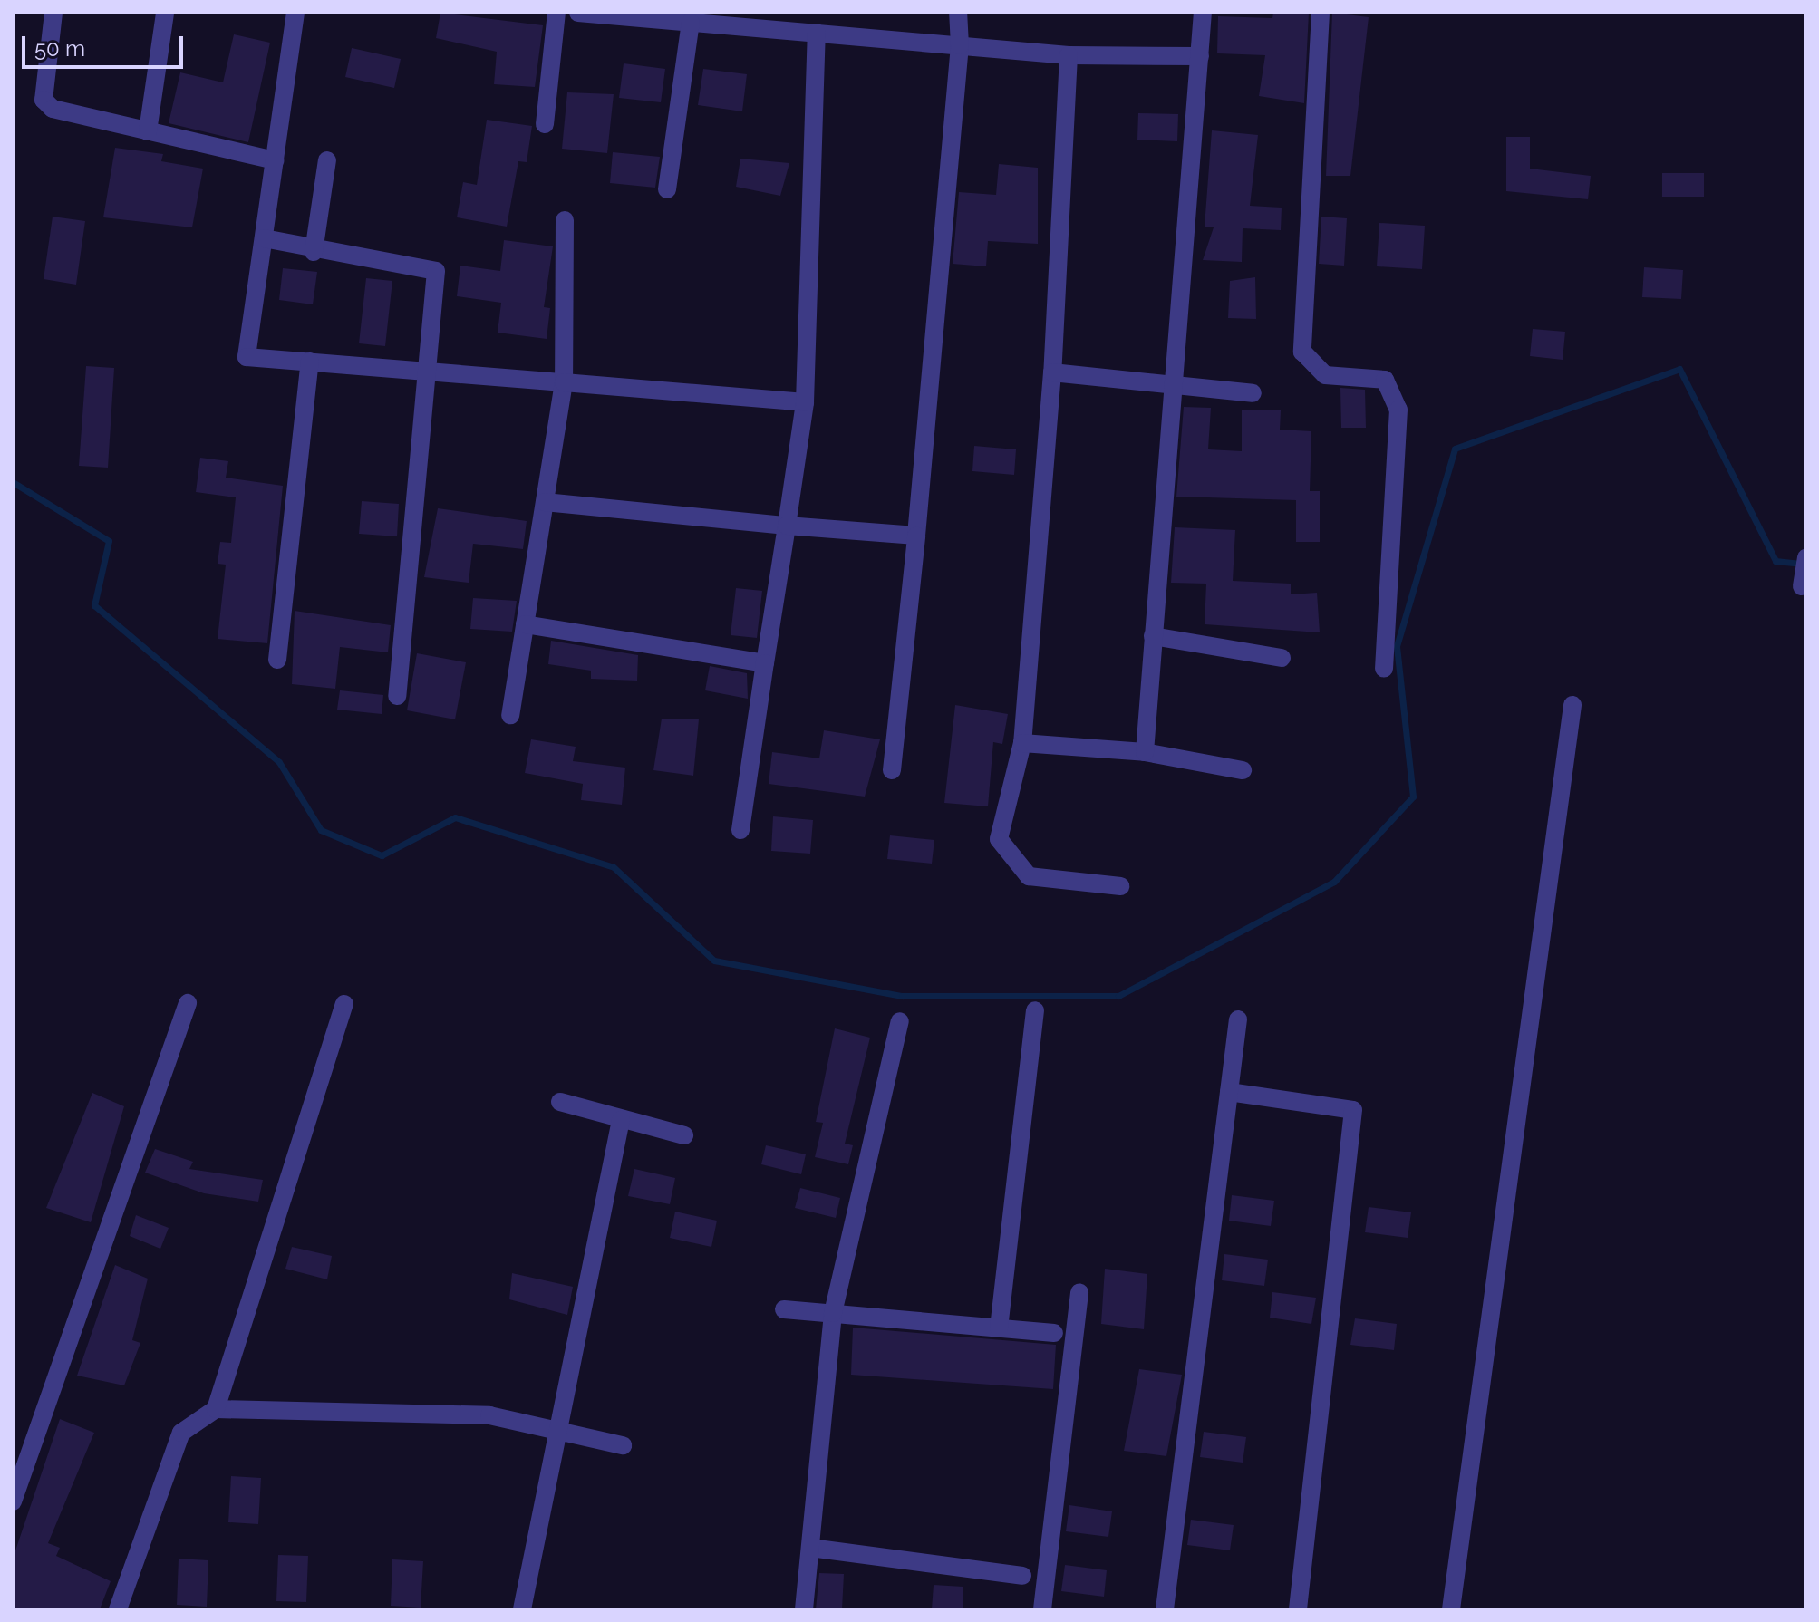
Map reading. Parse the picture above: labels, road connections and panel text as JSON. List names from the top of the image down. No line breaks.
{"scale_bar":"50 m"}
